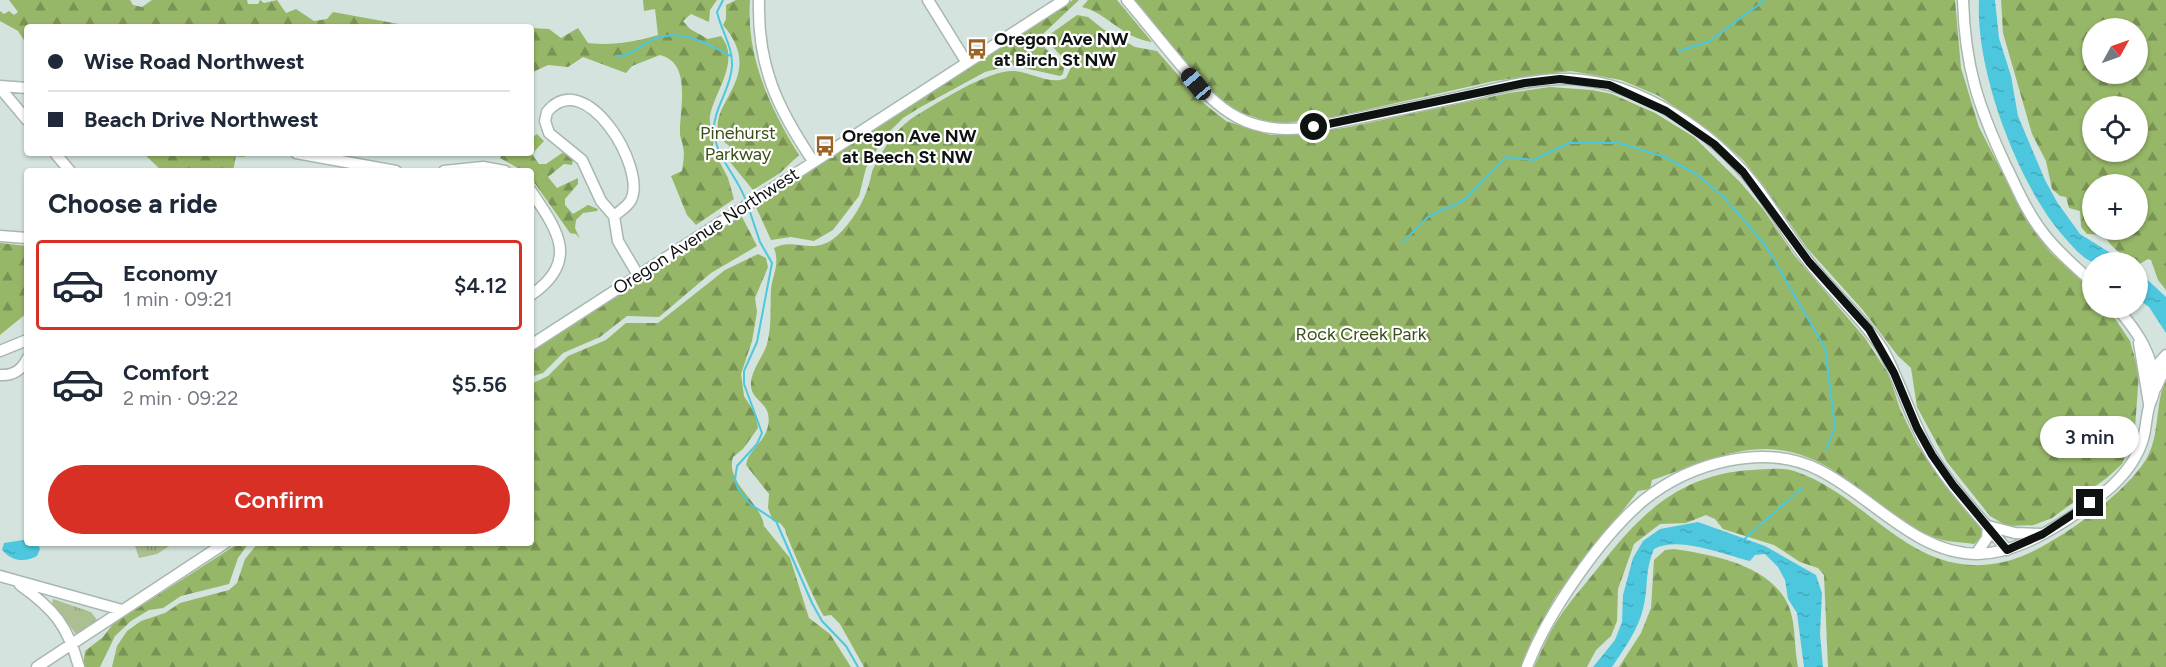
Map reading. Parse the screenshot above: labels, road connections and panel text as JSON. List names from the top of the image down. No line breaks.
{"streets":{"street":["Oregon Avenue Northwest"]},"parks":["Pinehurst Parkway","Rock Creek Park"],"places":{"bus stop":["Oregon Ave NW at Birch St NW","Oregon Ave NW at Beech St NW"]},"north":"top right","page":{"map_buttons":["+","−"],"banner":["Wise Road Northwest","Beach Drive Northwest"],"heading":"Choose a ride","list":[{"name":"Economy","note":"1 min · 09:21","value":"$4.12"},{"name":"Comfort","note":"2 min · 09:22","value":"$5.56"}],"bubble":"3 min","buttons":"Confirm"}}
